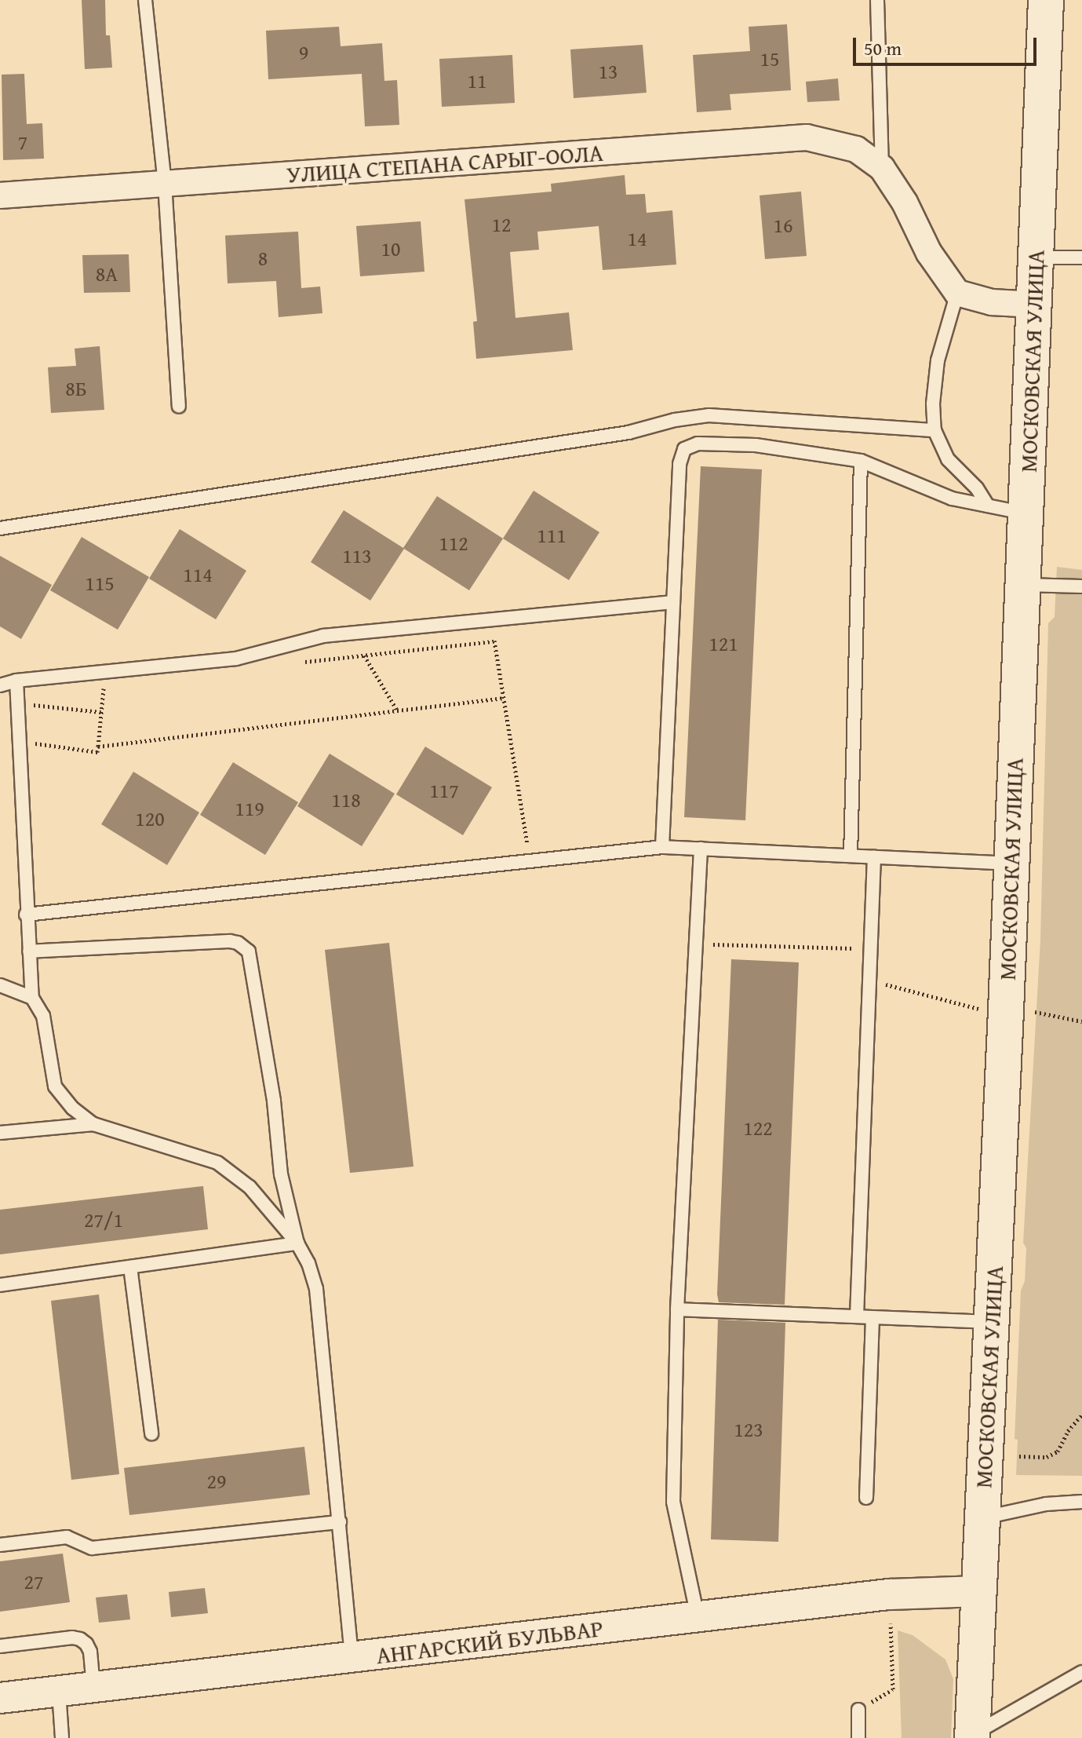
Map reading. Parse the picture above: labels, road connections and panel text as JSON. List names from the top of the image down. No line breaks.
{"streets":{"main road":["МОСКОВСКАЯ УЛИЦА"],"street":["УЛИЦА СТЕПАНА САРЫГ-ООЛА","АНГАРСКИЙ БУЛЬВАР"]},"crossings":[["МОСКОВСКАЯ УЛИЦА","АНГАРСКИЙ БУЛЬВАР"]],"house_numbers":["9","15","13","11","7","12","16","14","10","8","8А","8Б","111","112","113","114","115","121","117","118","119","120","122","27/1","123","29","27"],"scale_bar":"50 m"}
